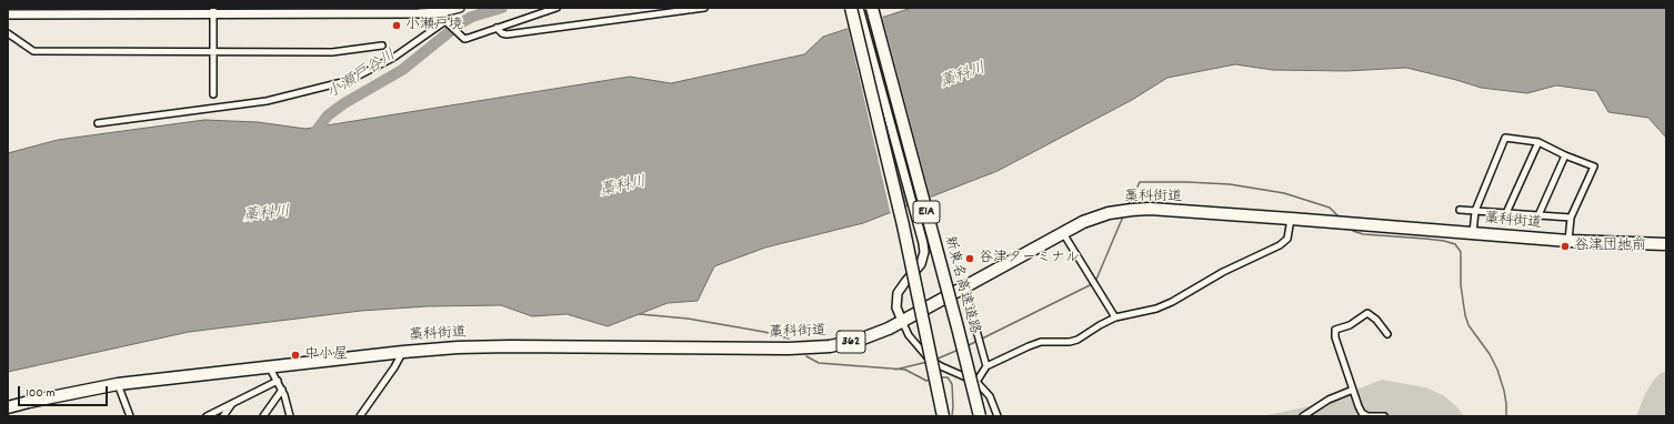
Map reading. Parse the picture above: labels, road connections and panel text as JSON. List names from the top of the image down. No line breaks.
{"streets":{"highway":["藁科街道","E1A","新東名高速道路","362"]},"water":["小瀬戸谷川","藁科川"],"places":["小瀬戸境","谷津団地前","谷津ターミナル","中小屋"],"scale_bar":"100 m"}
